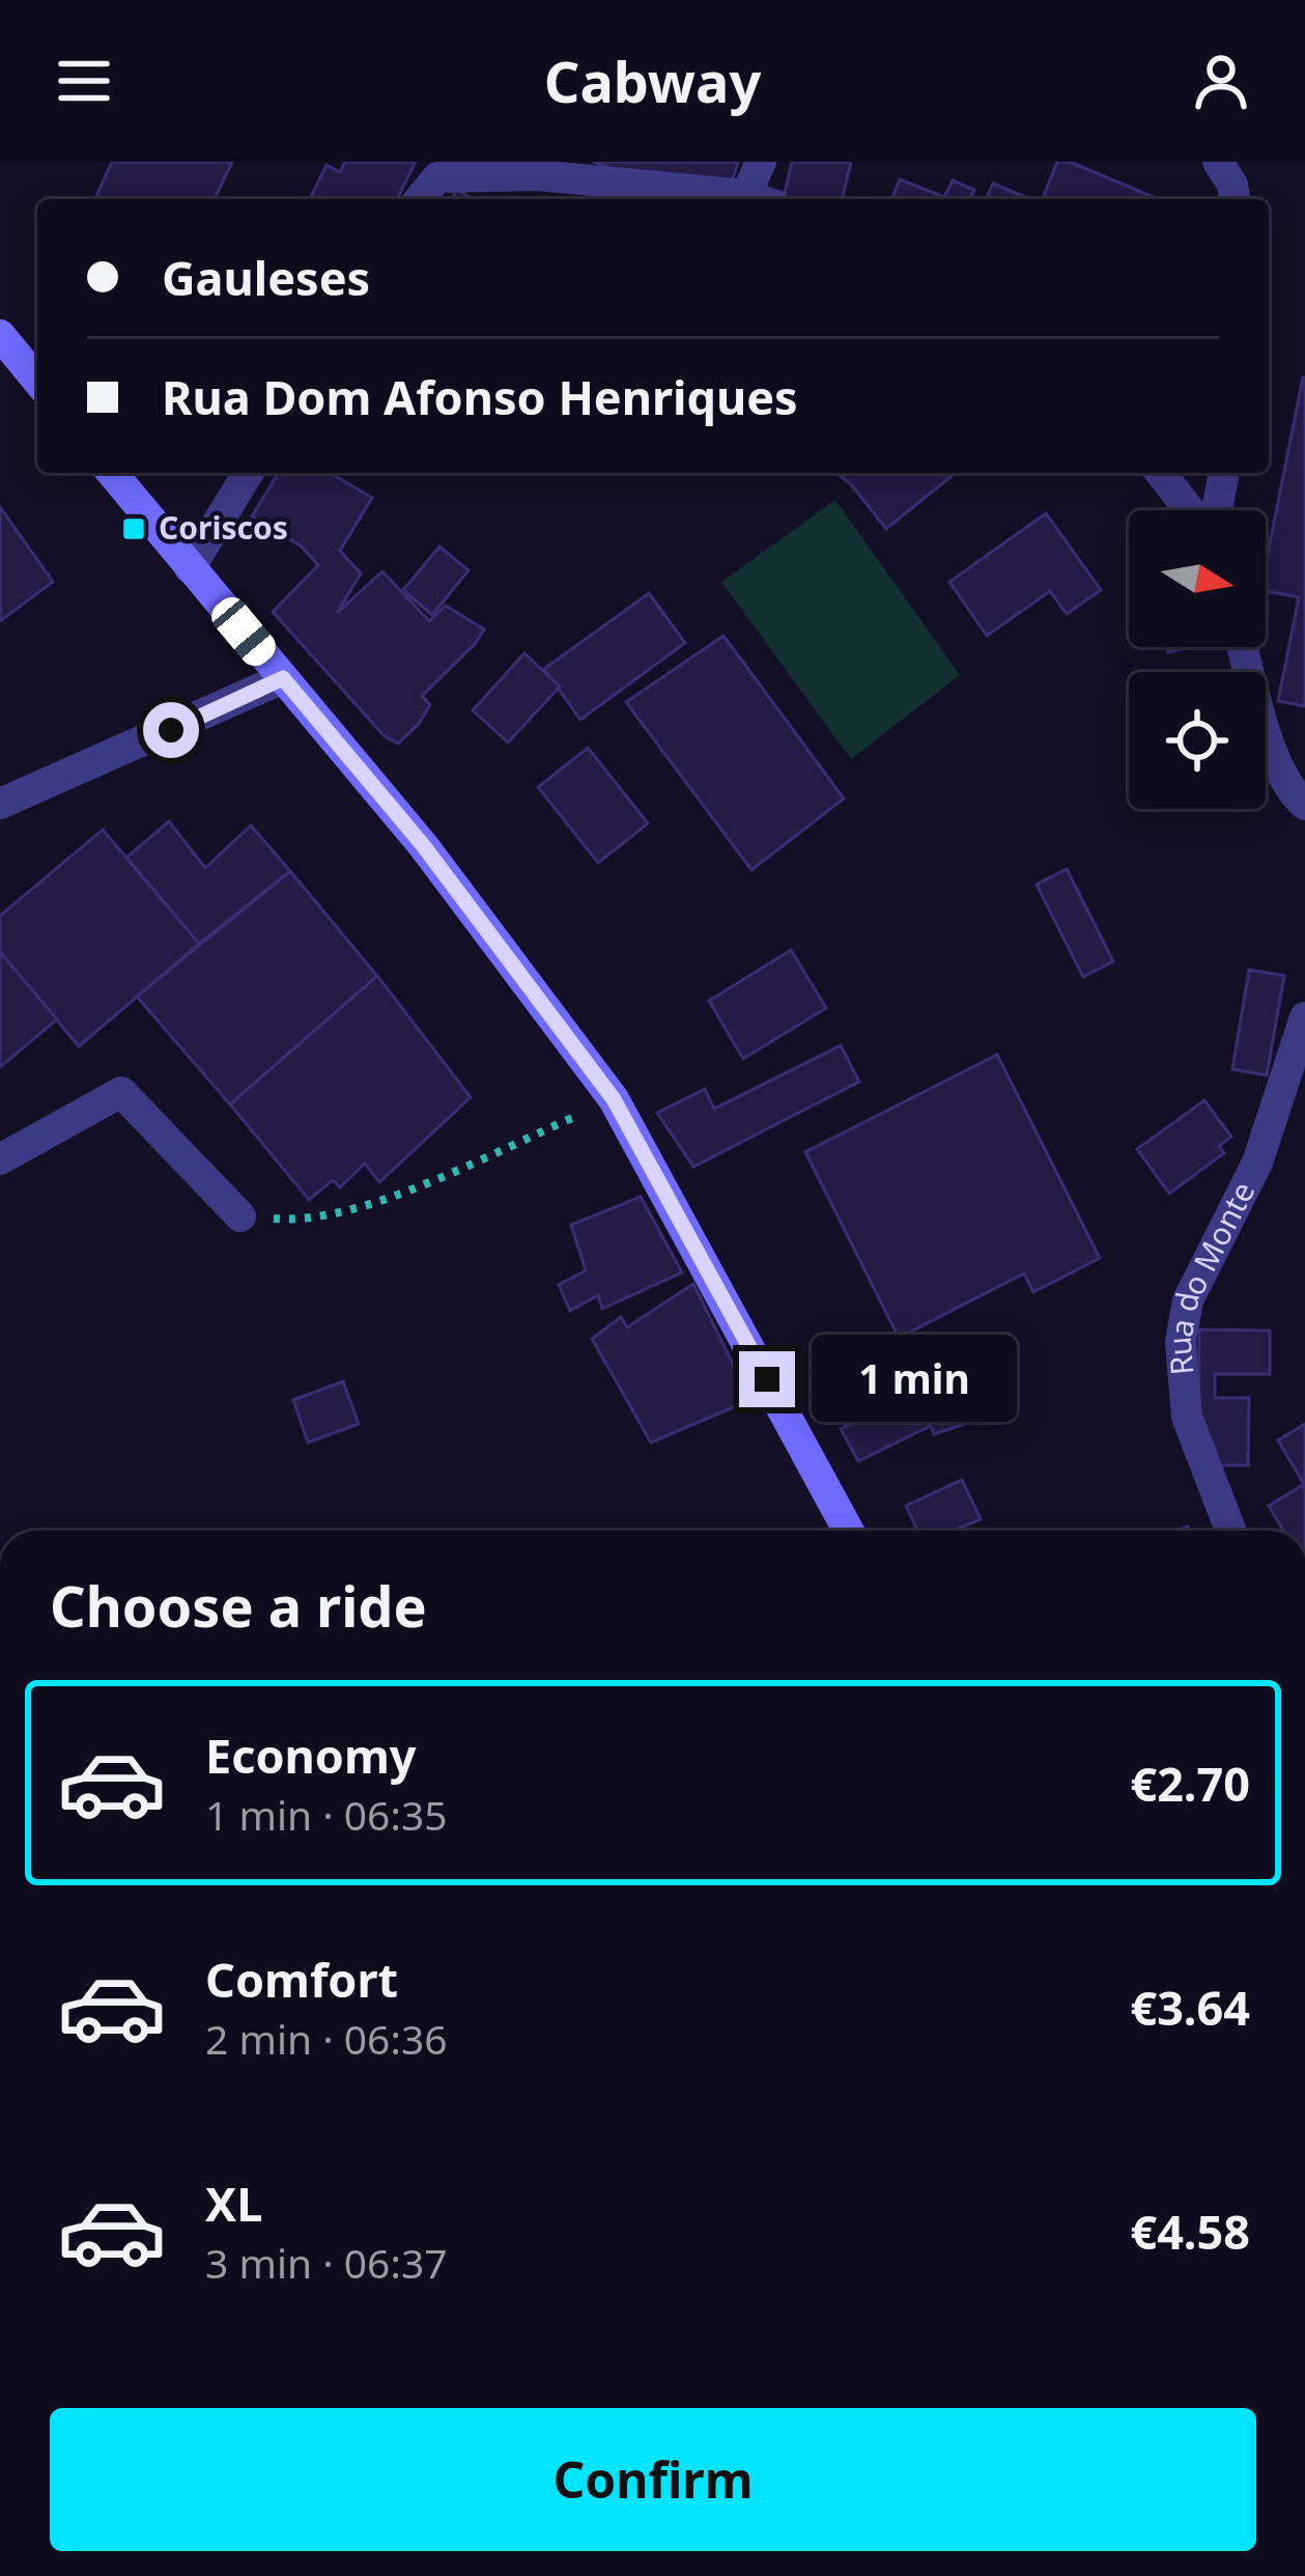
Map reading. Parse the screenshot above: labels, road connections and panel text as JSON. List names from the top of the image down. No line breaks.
{"streets":{"street":["Rua do Monte"]},"places":{"transit":["Coriscos"]},"north":"right","page":{"header":"Cabway","banner":["Gauleses","Rua Dom Afonso Henriques"],"bubble":"1 min","heading":"Choose a ride","list":[{"name":"Economy","note":"1 min · 06:35","value":"€2.70"},{"name":"Comfort","note":"2 min · 06:36","value":"€3.64"},{"name":"XL","note":"3 min · 06:37","value":"€4.58"}],"buttons":"Confirm"}}
